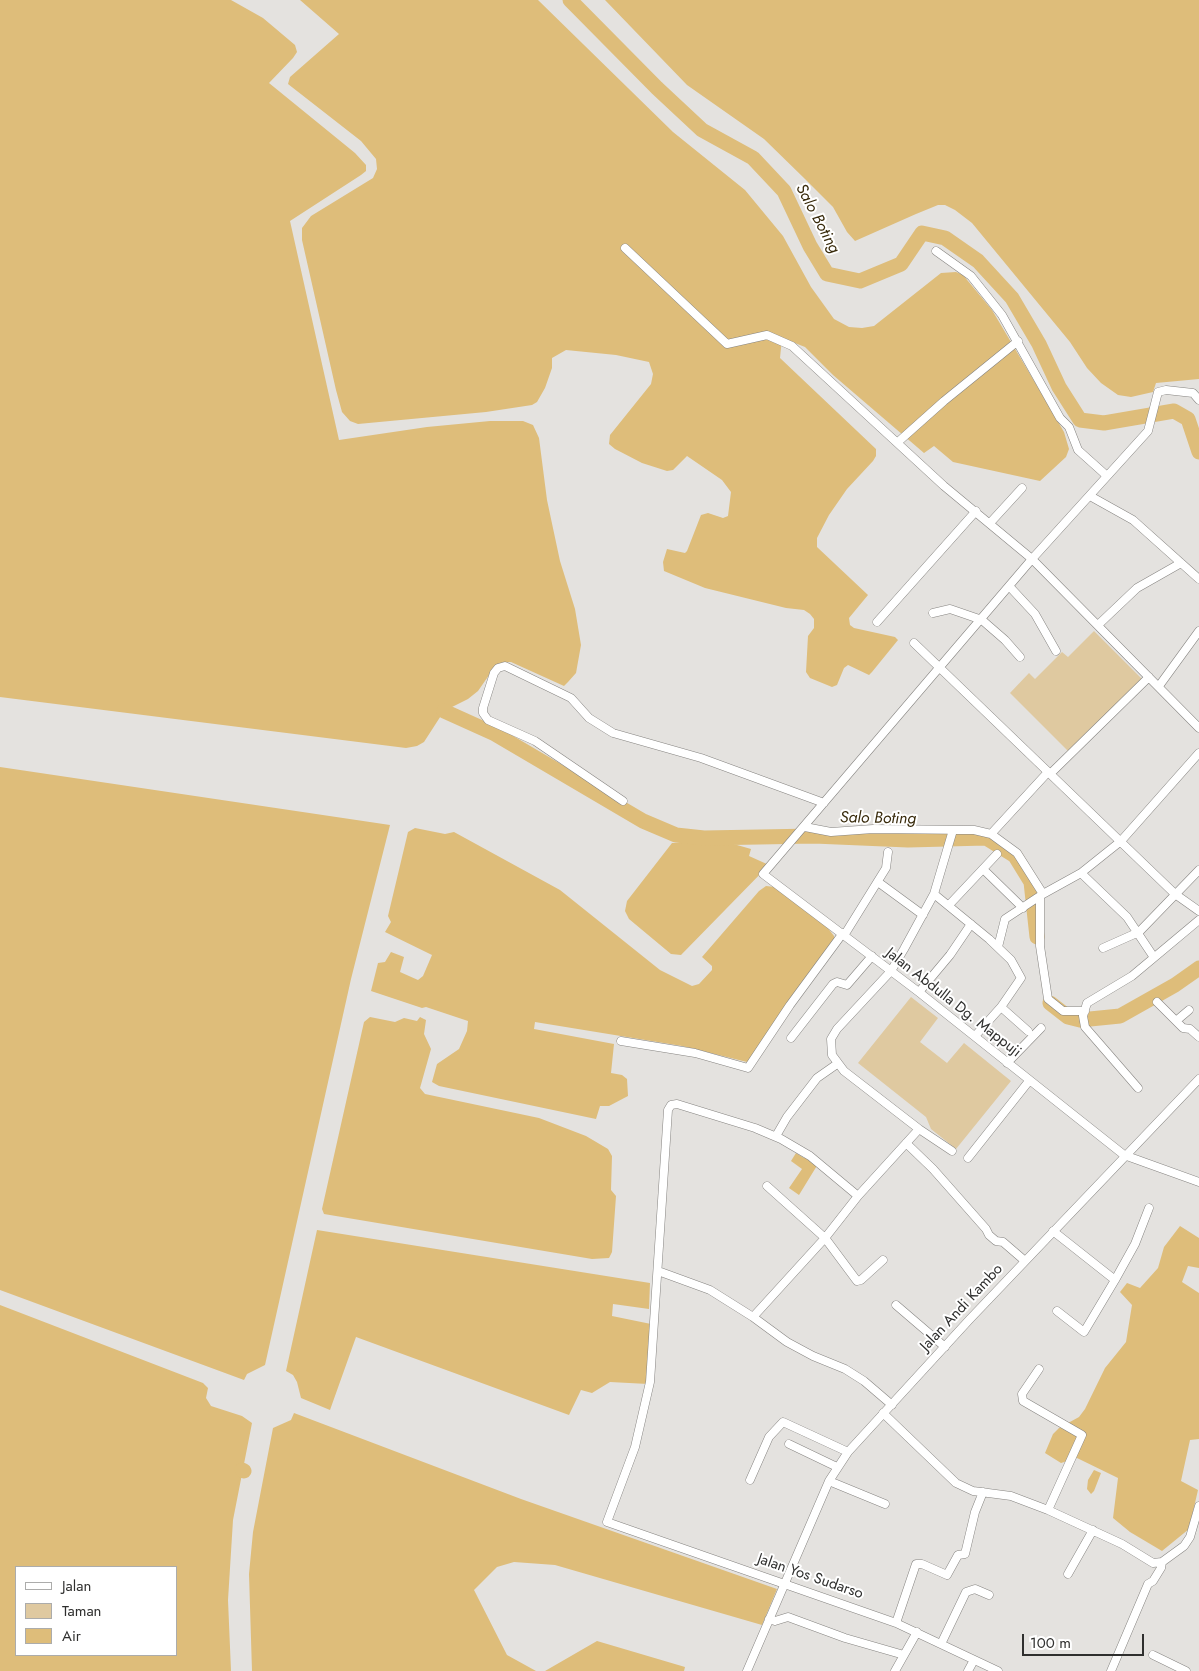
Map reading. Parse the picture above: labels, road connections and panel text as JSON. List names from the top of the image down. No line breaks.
{"streets":{"street":["Jalan Abdulla Dg. Mappuji","Jalan Andi Kambo","Jalan Yos Sudarso"]},"crossings":[["Jalan Abdulla Dg. Mappuji","Jalan Andi Kambo"],["Jalan Andi Kambo","Jalan Yos Sudarso"]],"water":["Salo Boting"],"legend":["Jalan","Taman","Air"],"scale_bar":"100 m"}
